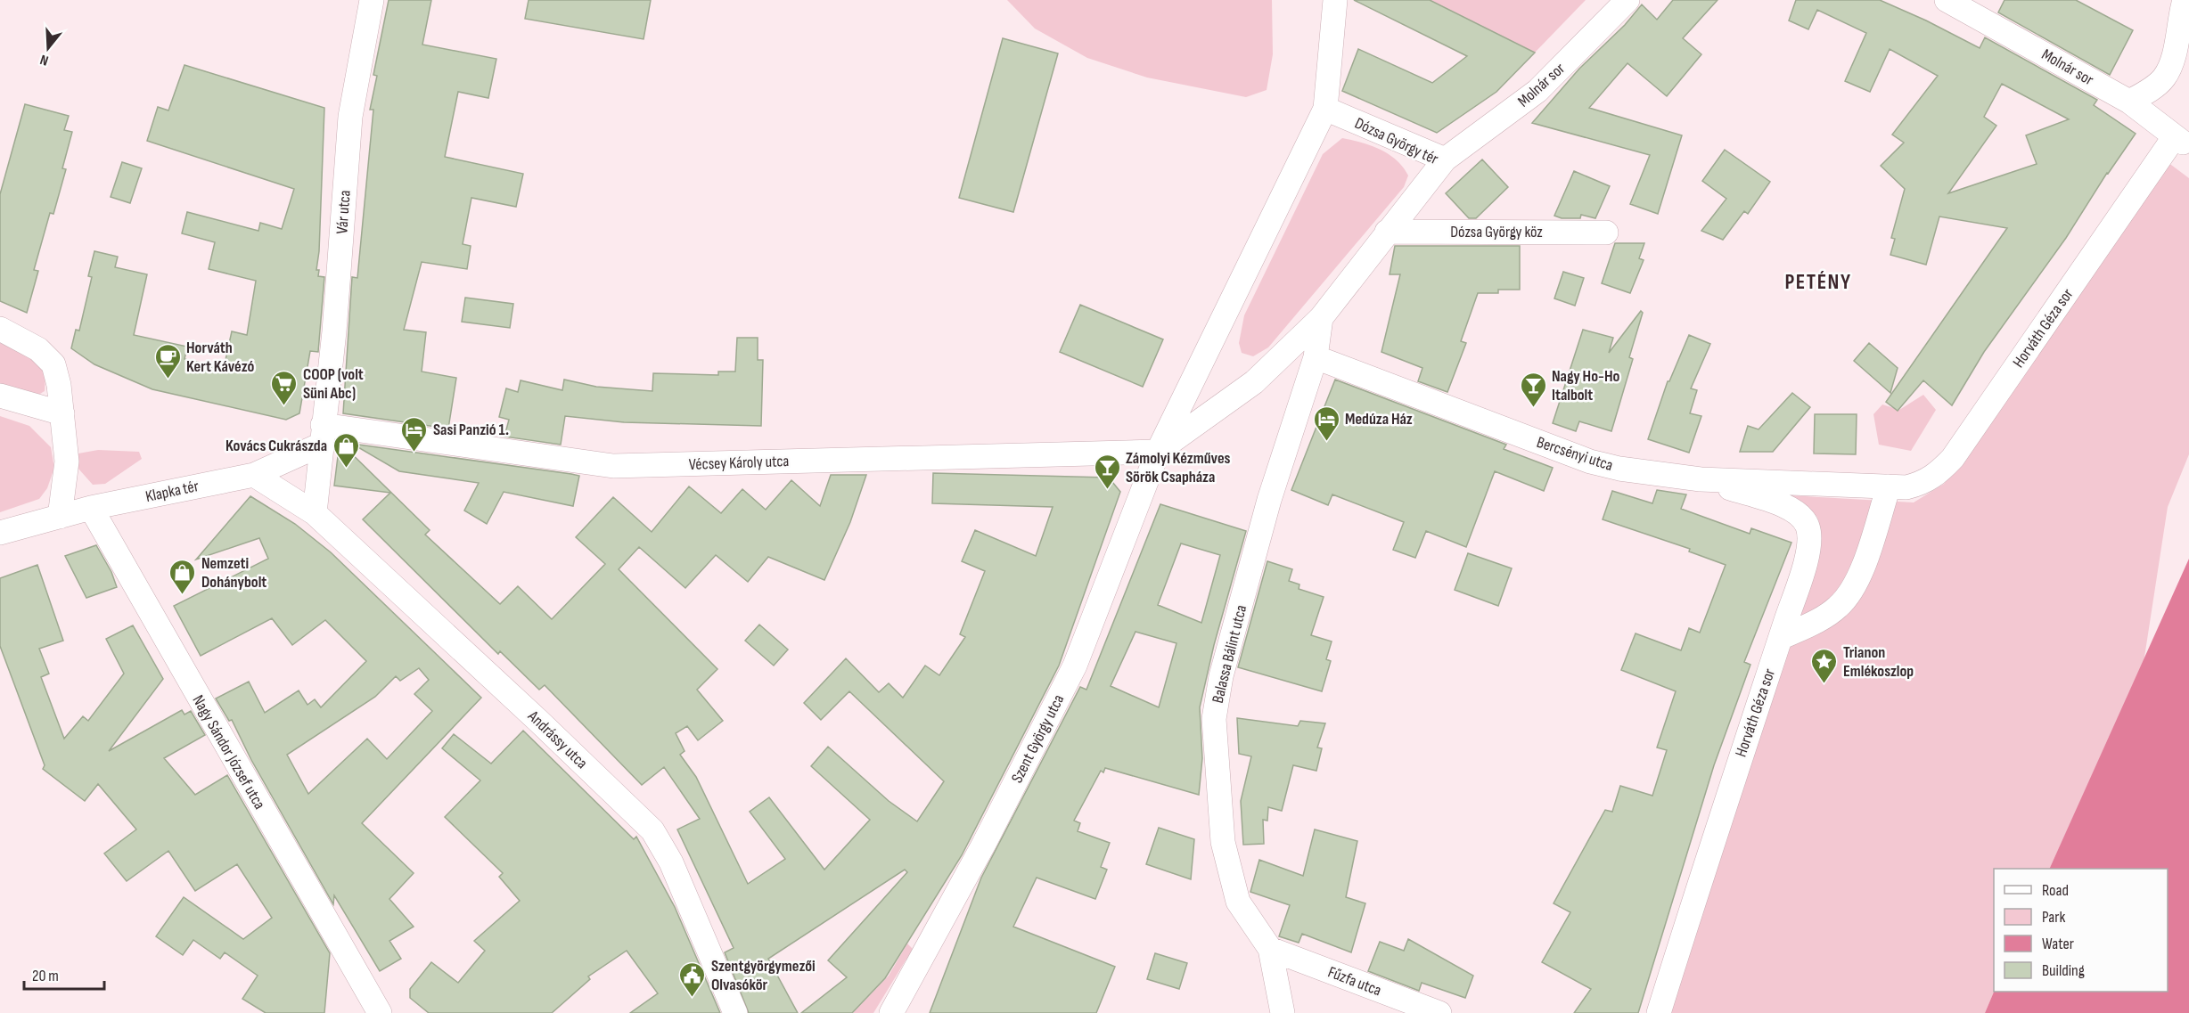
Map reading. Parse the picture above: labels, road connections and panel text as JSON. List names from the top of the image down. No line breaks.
{"streets":{"street":["Molnár sor","Dózsa György tér","Vár utca","Dózsa György köz","Horváth Géza sor","Bercsényi utca","Vécsey Károly utca","Klapka tér","Balassa Bálint utca","Szent György utca","Andrássy utca","Nagy Sándor József utca","Fűzfa utca"]},"crossings":[["Molnár sor","Dózsa György tér"],["Molnár sor","Horváth Géza sor"],["Dózsa György tér","Dózsa György köz"],["Dózsa György tér","Vécsey Károly utca"],["Dózsa György tér","Szent György utca"],["Vár utca","Vécsey Károly utca"],["Vár utca","Klapka tér"],["Horváth Géza sor","Bercsényi utca"],["Bercsényi utca","Balassa Bálint utca"],["Vécsey Károly utca","Klapka tér"],["Vécsey Károly utca","Szent György utca"],["Klapka tér","Nagy Sándor József utca"],["Balassa Bálint utca","Fűzfa utca"]],"districts":["PETÉNY"],"places":{"cafe":["Horváth Kert Kávézó"],"supermarket":["COOP (volt Süni Abc)"],"bar":["Nagy Ho-Ho Italbolt","Zámolyi Kézműves Sörök Csapháza"],"hotel":["Medúza Ház","Sasi Panzió 1."],"shop":["Kovács Cukrászda","Nemzeti Dohánybolt"],"place":["Trianon Emlékoszlop"],"public building":["Szentgyörgymezői Olvasókör"]},"legend":["Road","Park","Water","Building"],"scale_bar":"20 m","north":"bottom"}
